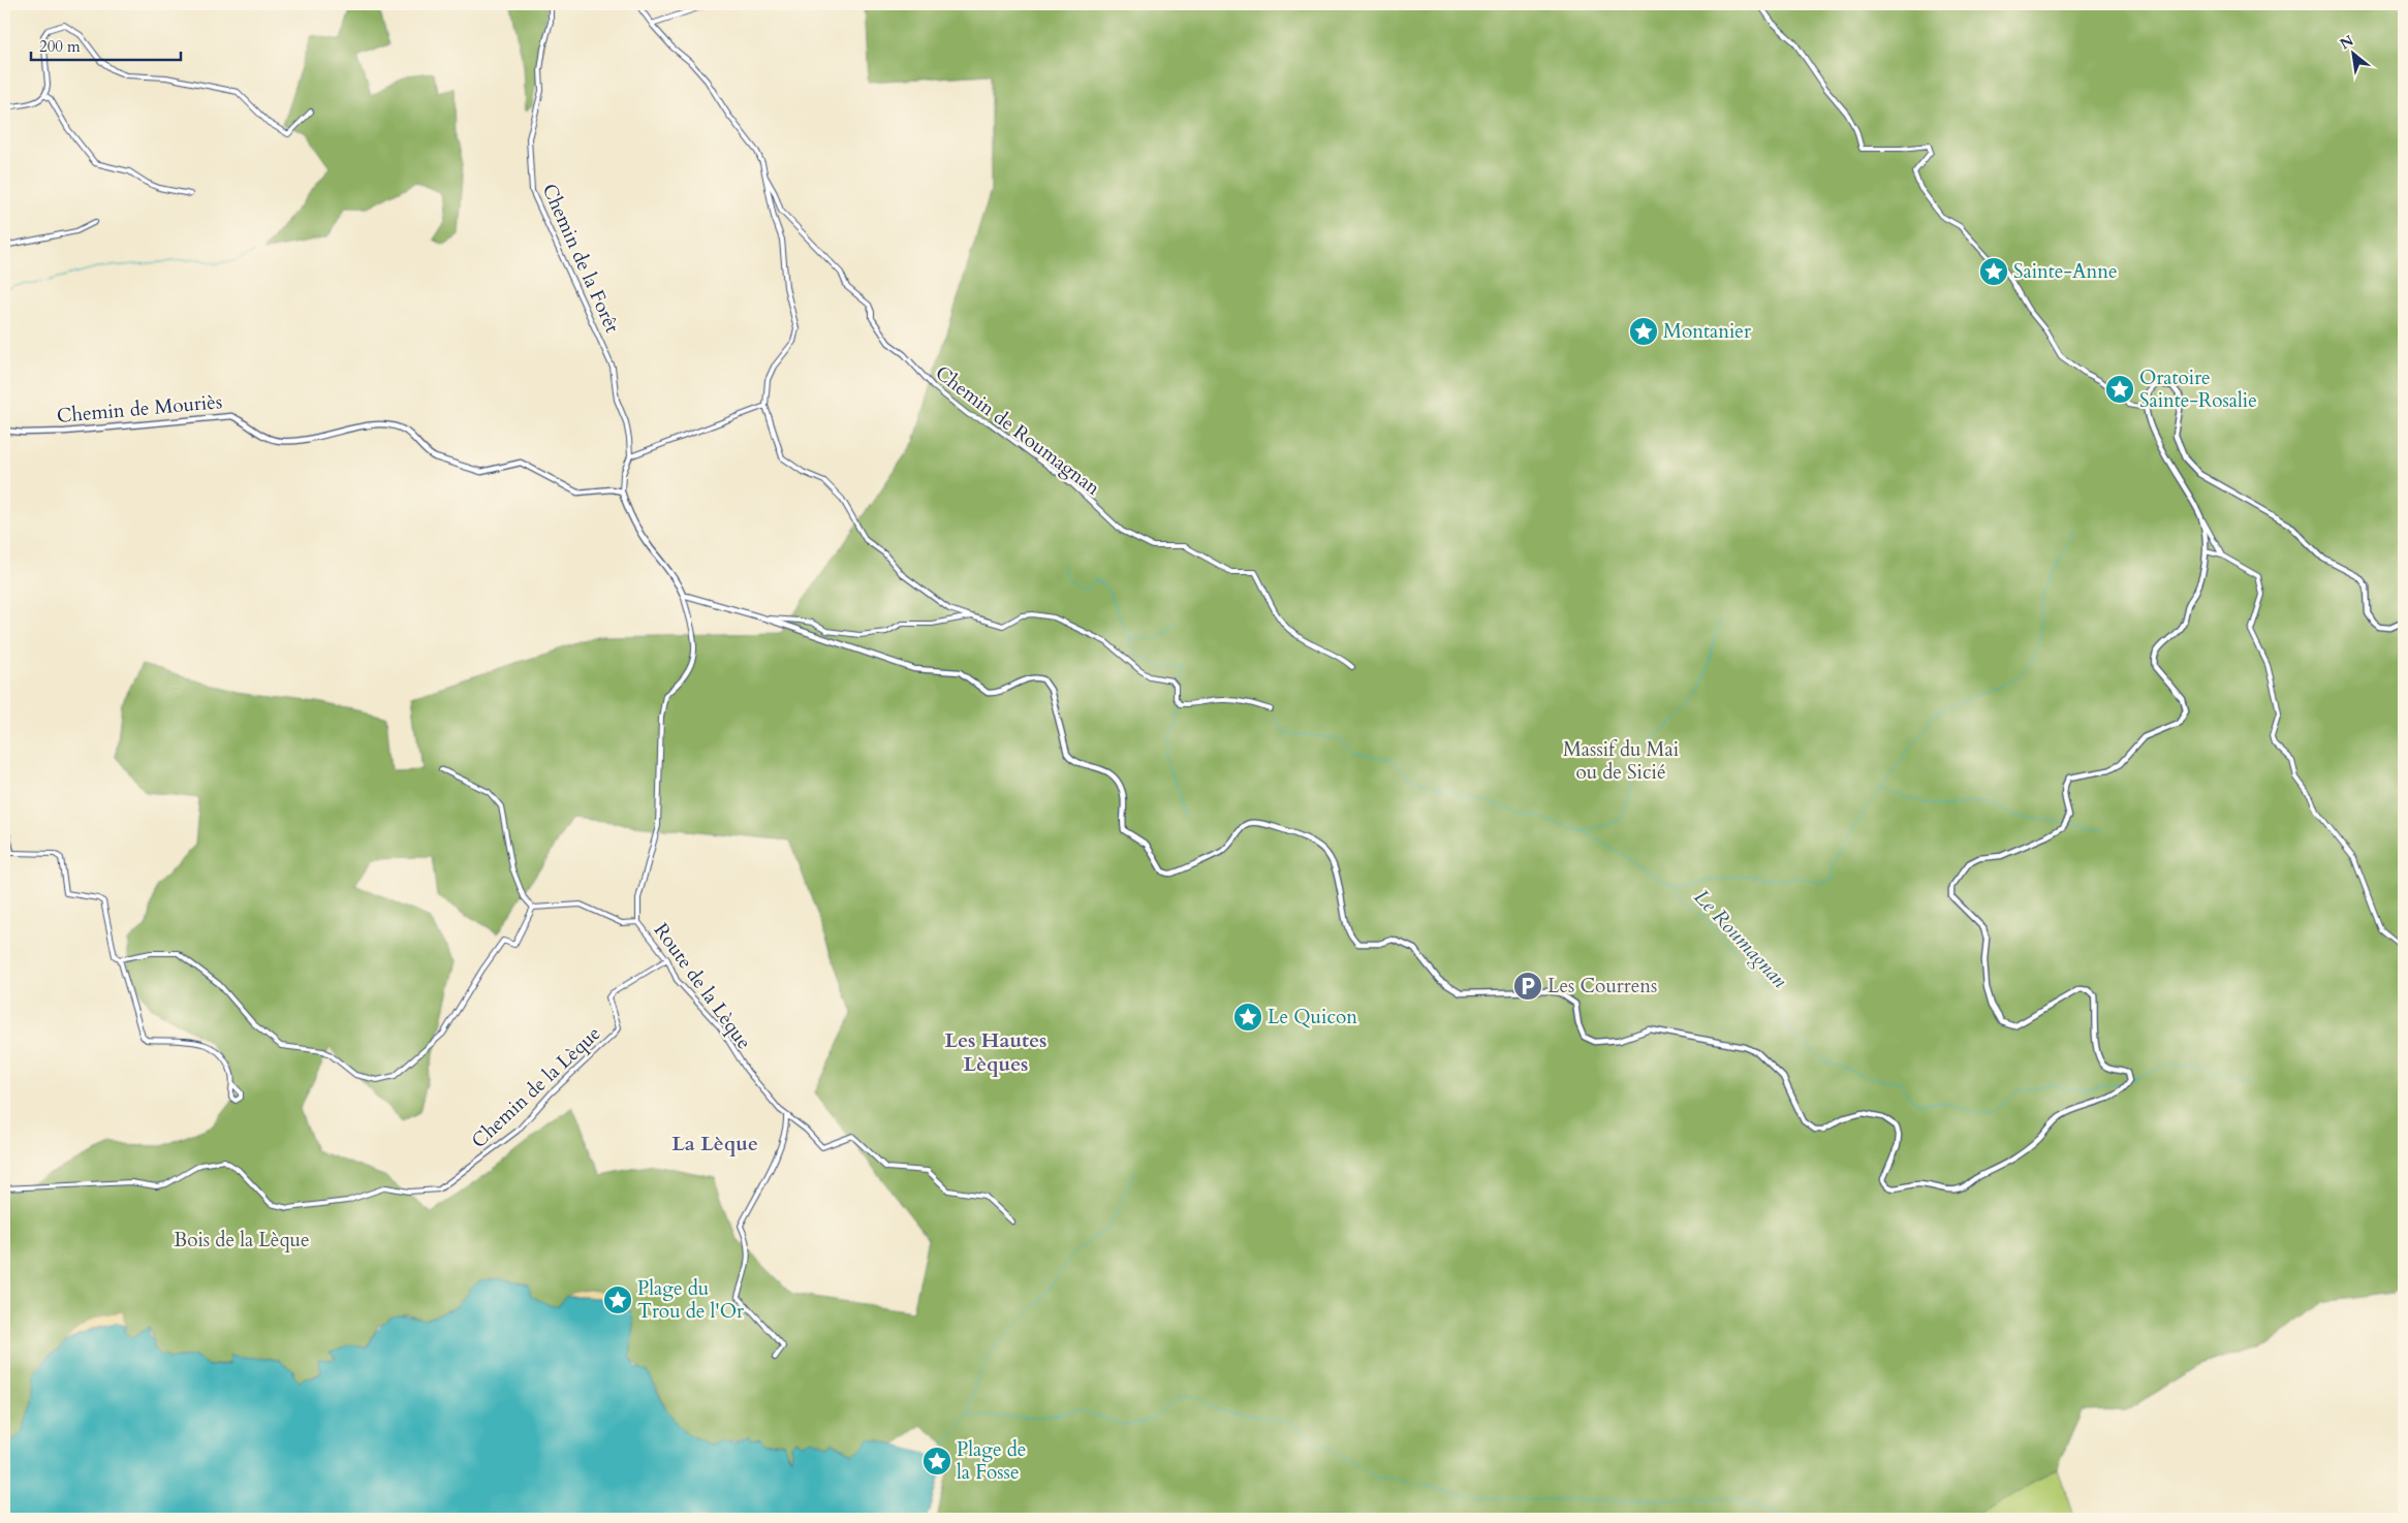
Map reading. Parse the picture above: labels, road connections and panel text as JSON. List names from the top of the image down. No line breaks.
{"streets":{"street":["Chemin de la Forêt","Chemin de Mouriès","Chemin de Roumagnan","Route de la Lèque","Chemin de la Lèque"]},"crossings":[["Chemin de la Forêt","Chemin de Mouriès"],["Route de la Lèque","Chemin de la Lèque"]],"districts":["Les Hautes Lèques","La Lèque"],"water":["Le Roumagnan"],"parks":["Massif du Mai ou de Sicié","Bois de la Lèque"],"places":{"place":["Sainte-Anne","Montanier","Oratoire Sainte-Rosalie","Le Quicon","Plage du Trou de l'Or","Plage de la Fosse"],"parking":["Les Courrens"]},"scale_bar":"200 m","north":"top left"}
